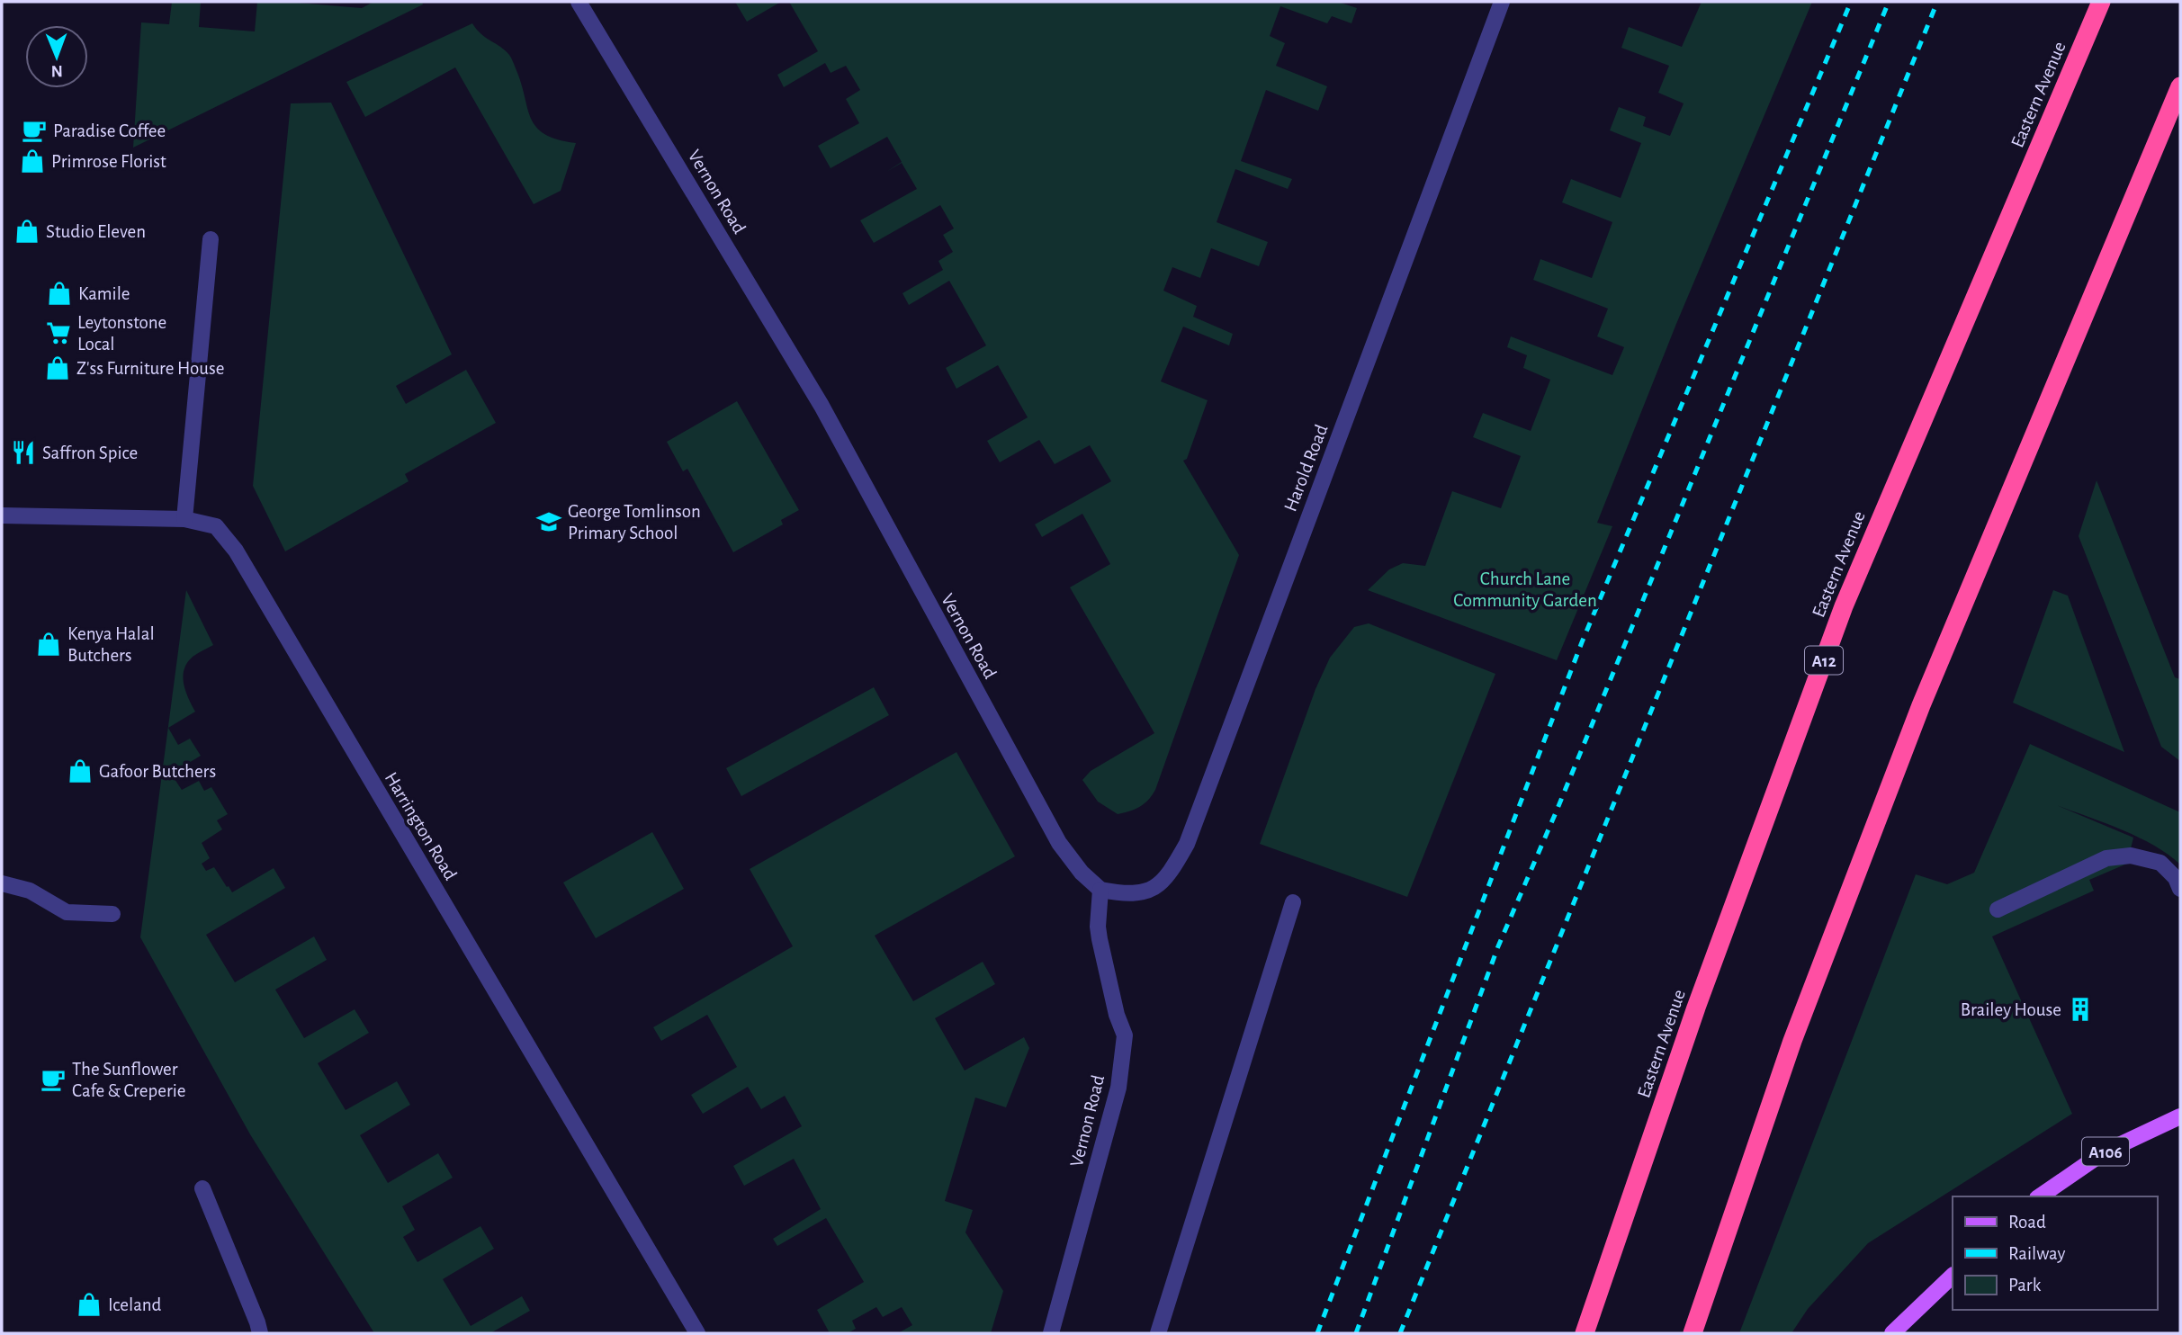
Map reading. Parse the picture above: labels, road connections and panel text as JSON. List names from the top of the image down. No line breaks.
{"streets":{"highway":["Eastern Avenue","A12"],"main road":["A106"],"street":["Vernon Road","Harold Road","Harrington Road"]},"crossings":[["Vernon Road","Harold Road"]],"parks":["Church Lane Community Garden"],"places":{"cafe":["Paradise Coffee","The Sunflower Cafe & Creperie"],"shop":["Primrose Florist","Studio Eleven","Kamile","Z'ss Furniture House","Kenya Halal Butchers","Gafoor Butchers","Iceland"],"supermarket":["Leytonstone Local"],"restaurant":["Saffron Spice"],"school or university":["George Tomlinson Primary School"],"building":["Brailey House"]},"legend":["Road","Railway","Park"],"north":"bottom"}
